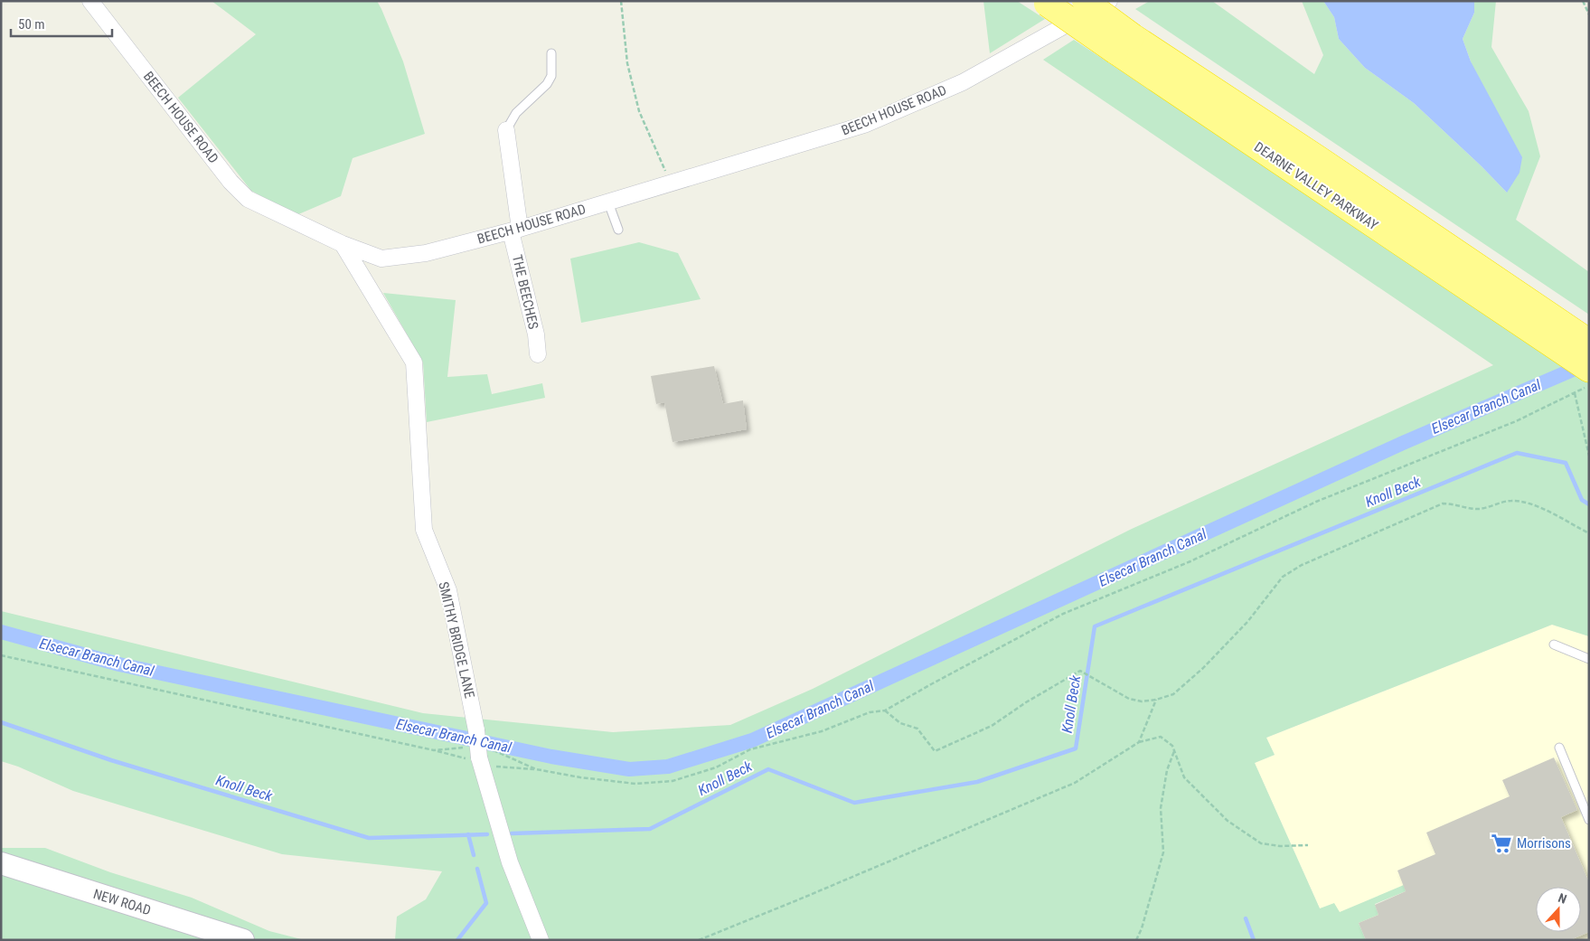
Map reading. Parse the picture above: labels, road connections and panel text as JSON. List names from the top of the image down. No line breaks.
{"streets":{"highway":["DEARNE VALLEY PARKWAY"],"main road":["NEW ROAD"],"street":["BEECH HOUSE ROAD","THE BEECHES","SMITHY BRIDGE LANE"]},"crossings":[["BEECH HOUSE ROAD","THE BEECHES"],["BEECH HOUSE ROAD","SMITHY BRIDGE LANE"]],"water":["Elsecar Branch Canal","Knoll Beck"],"places":{"supermarket":["Morrisons"]},"scale_bar":"50 m","north":"top"}
